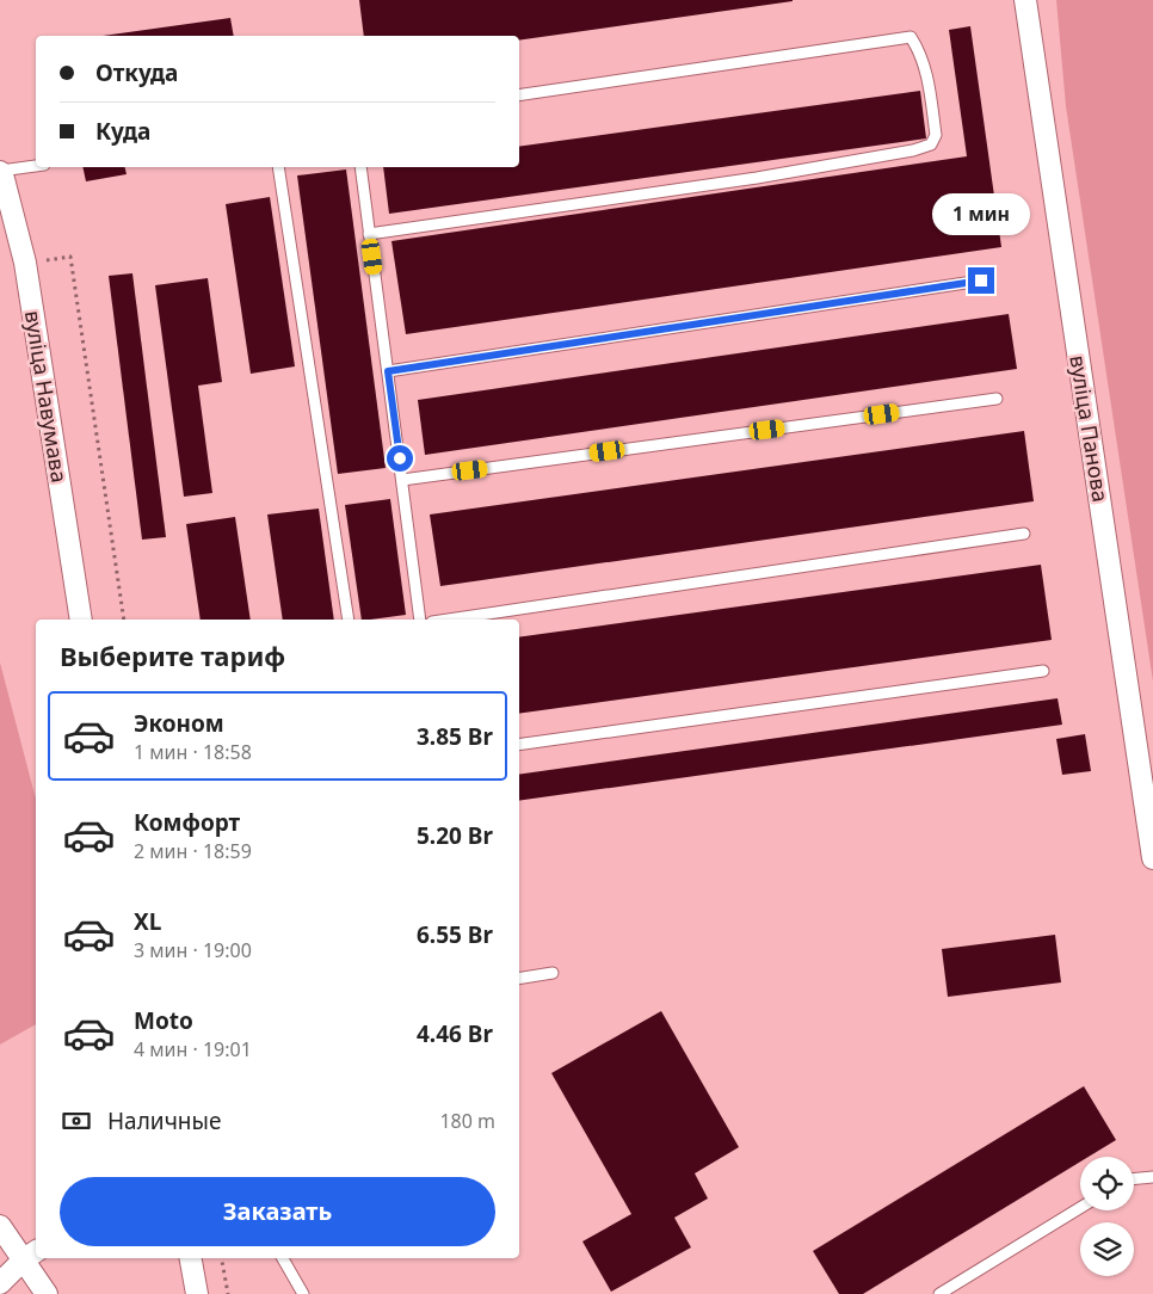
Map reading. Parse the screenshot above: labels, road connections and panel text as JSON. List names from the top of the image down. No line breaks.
{"streets":{"street":["вуліца Навумава","вуліца Панова"]},"page":{"banner":["Откуда","Куда"],"bubble":"1 мин","heading":"Выберите тариф","list":[{"name":"Эконом","note":"1 мин · 18:58","value":"3.85 Br"},{"name":"Комфорт","note":"2 мин · 18:59","value":"5.20 Br"},{"name":"XL","note":"3 мин · 19:00","value":"6.55 Br"},{"name":"Moto","note":"4 мин · 19:01","value":"4.46 Br"}],"pay":["Наличные","180 m"],"buttons":"Заказать"}}
